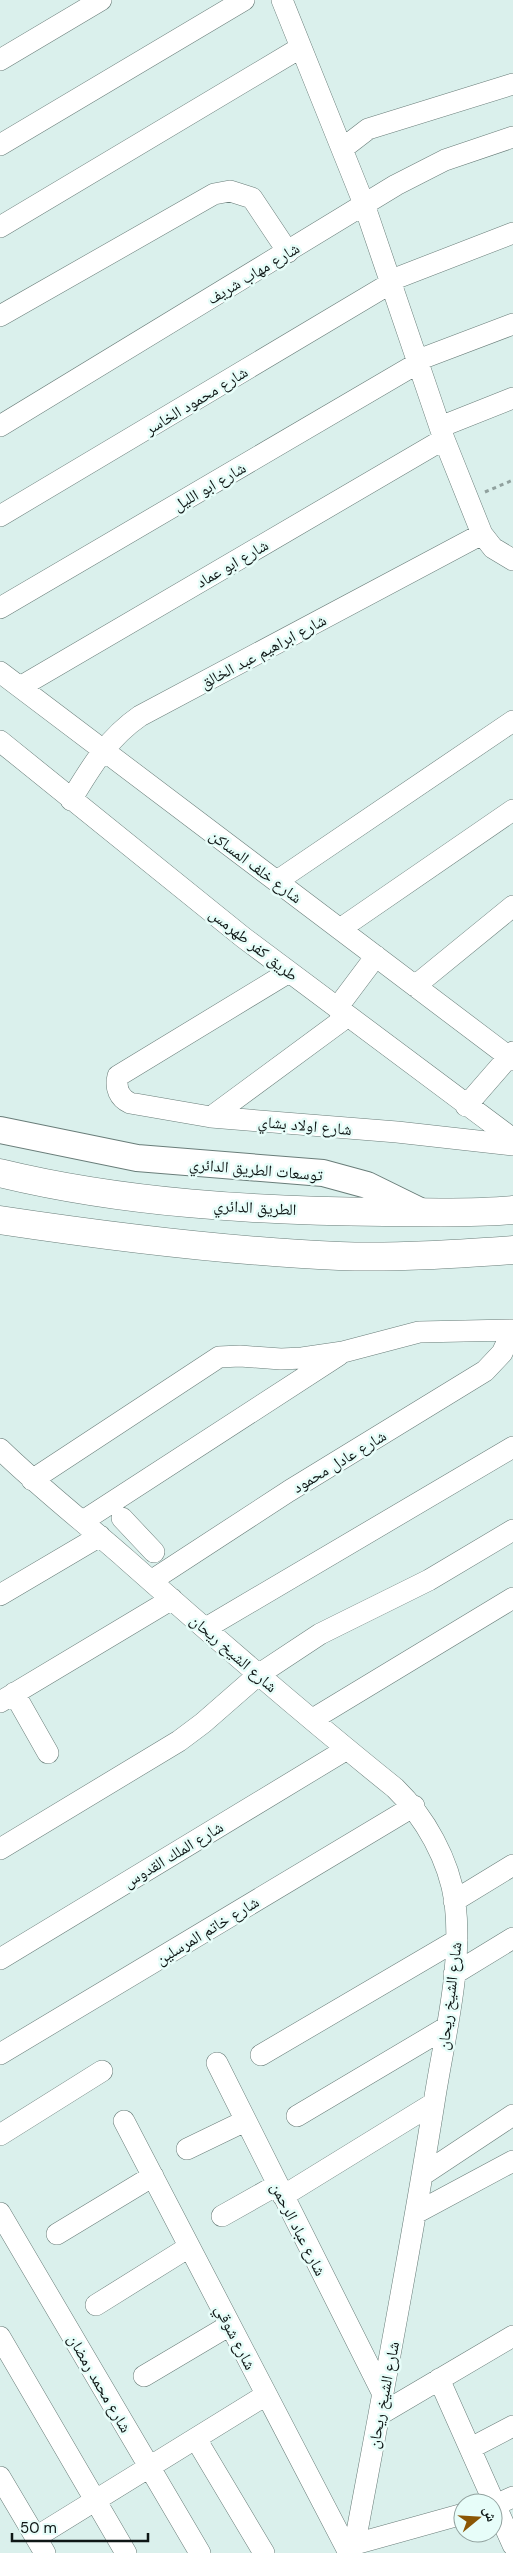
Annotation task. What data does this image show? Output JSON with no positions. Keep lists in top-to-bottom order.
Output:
{
  "streets": {
    "highway": ["الطريق الدائري"],
    "main road": ["توسعات الطريق الدائري"],
    "street": [
      "شارع مهاب شريف",
      "شارع محمود الخاسر",
      "شارع ابو الليل",
      "شارع ابو عماد",
      "شارع ابراهيم عبد الخالق",
      "شارع خلف المساكن",
      "طريق كفر طهرمس",
      "شارع اولاد بشاي",
      "شارع عادل محمود",
      "شارع الشيخ ريحان",
      "شارع الملك القدوس",
      "شارع خاتم المرسلين",
      "شارع عباد الرحمن",
      "شارع شوقي",
      "شارع محمد رمضان"
    ]
  },
  "crossings": [
    ["شارع ابو عماد", "شارع خلف المساكن"],
    ["شارع ابراهيم عبد الخالق", "شارع خلف المساكن"],
    ["شارع ابراهيم عبد الخالق", "طريق كفر طهرمس"],
    ["طريق كفر طهرمس", "شارع اولاد بشاي"],
    ["توسعات الطريق الدائري", "الطريق الدائري"],
    ["شارع عادل محمود", "شارع الشيخ ريحان"],
    ["شارع الشيخ ريحان", "شارع الملك القدوس"],
    ["شارع الشيخ ريحان", "شارع خاتم المرسلين"],
    ["شارع الشيخ ريحان", "شارع عباد الرحمن"],
    ["شارع الشيخ ريحان", "شارع شوقي"]
  ],
  "scale_bar": "50 m",
  "north": "right"
}
